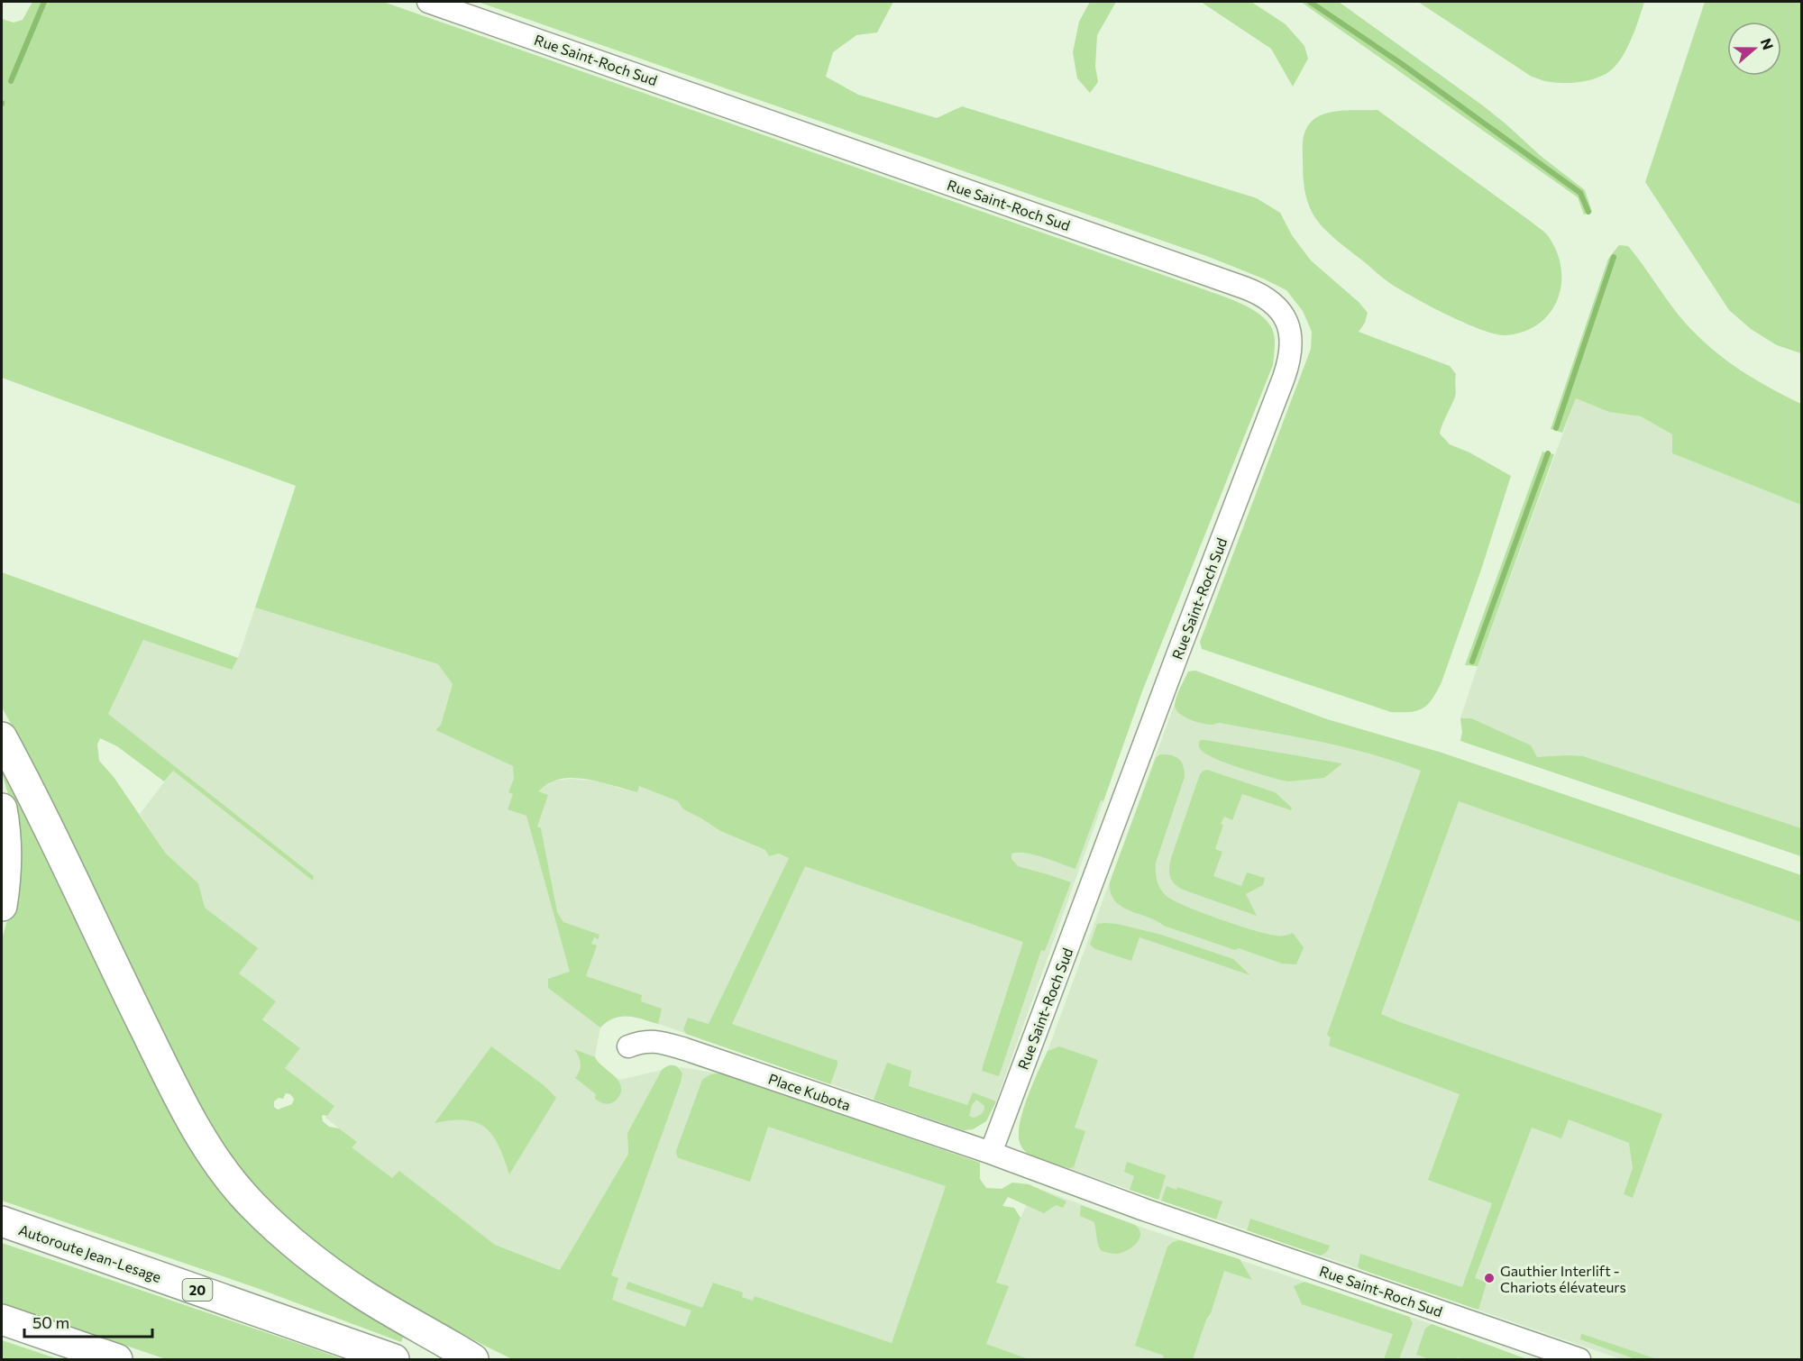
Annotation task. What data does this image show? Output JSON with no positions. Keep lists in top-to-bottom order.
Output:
{
  "streets": {
    "highway": ["Autoroute Jean-Lesage", "20"],
    "street": ["Rue Saint-Roch Sud", "Place Kubota"]
  },
  "crossings": [
    ["Rue Saint-Roch Sud", "Place Kubota"]
  ],
  "places": ["Gauthier Interlift - Chariots élévateurs"],
  "scale_bar": "50 m",
  "north": "right"
}
